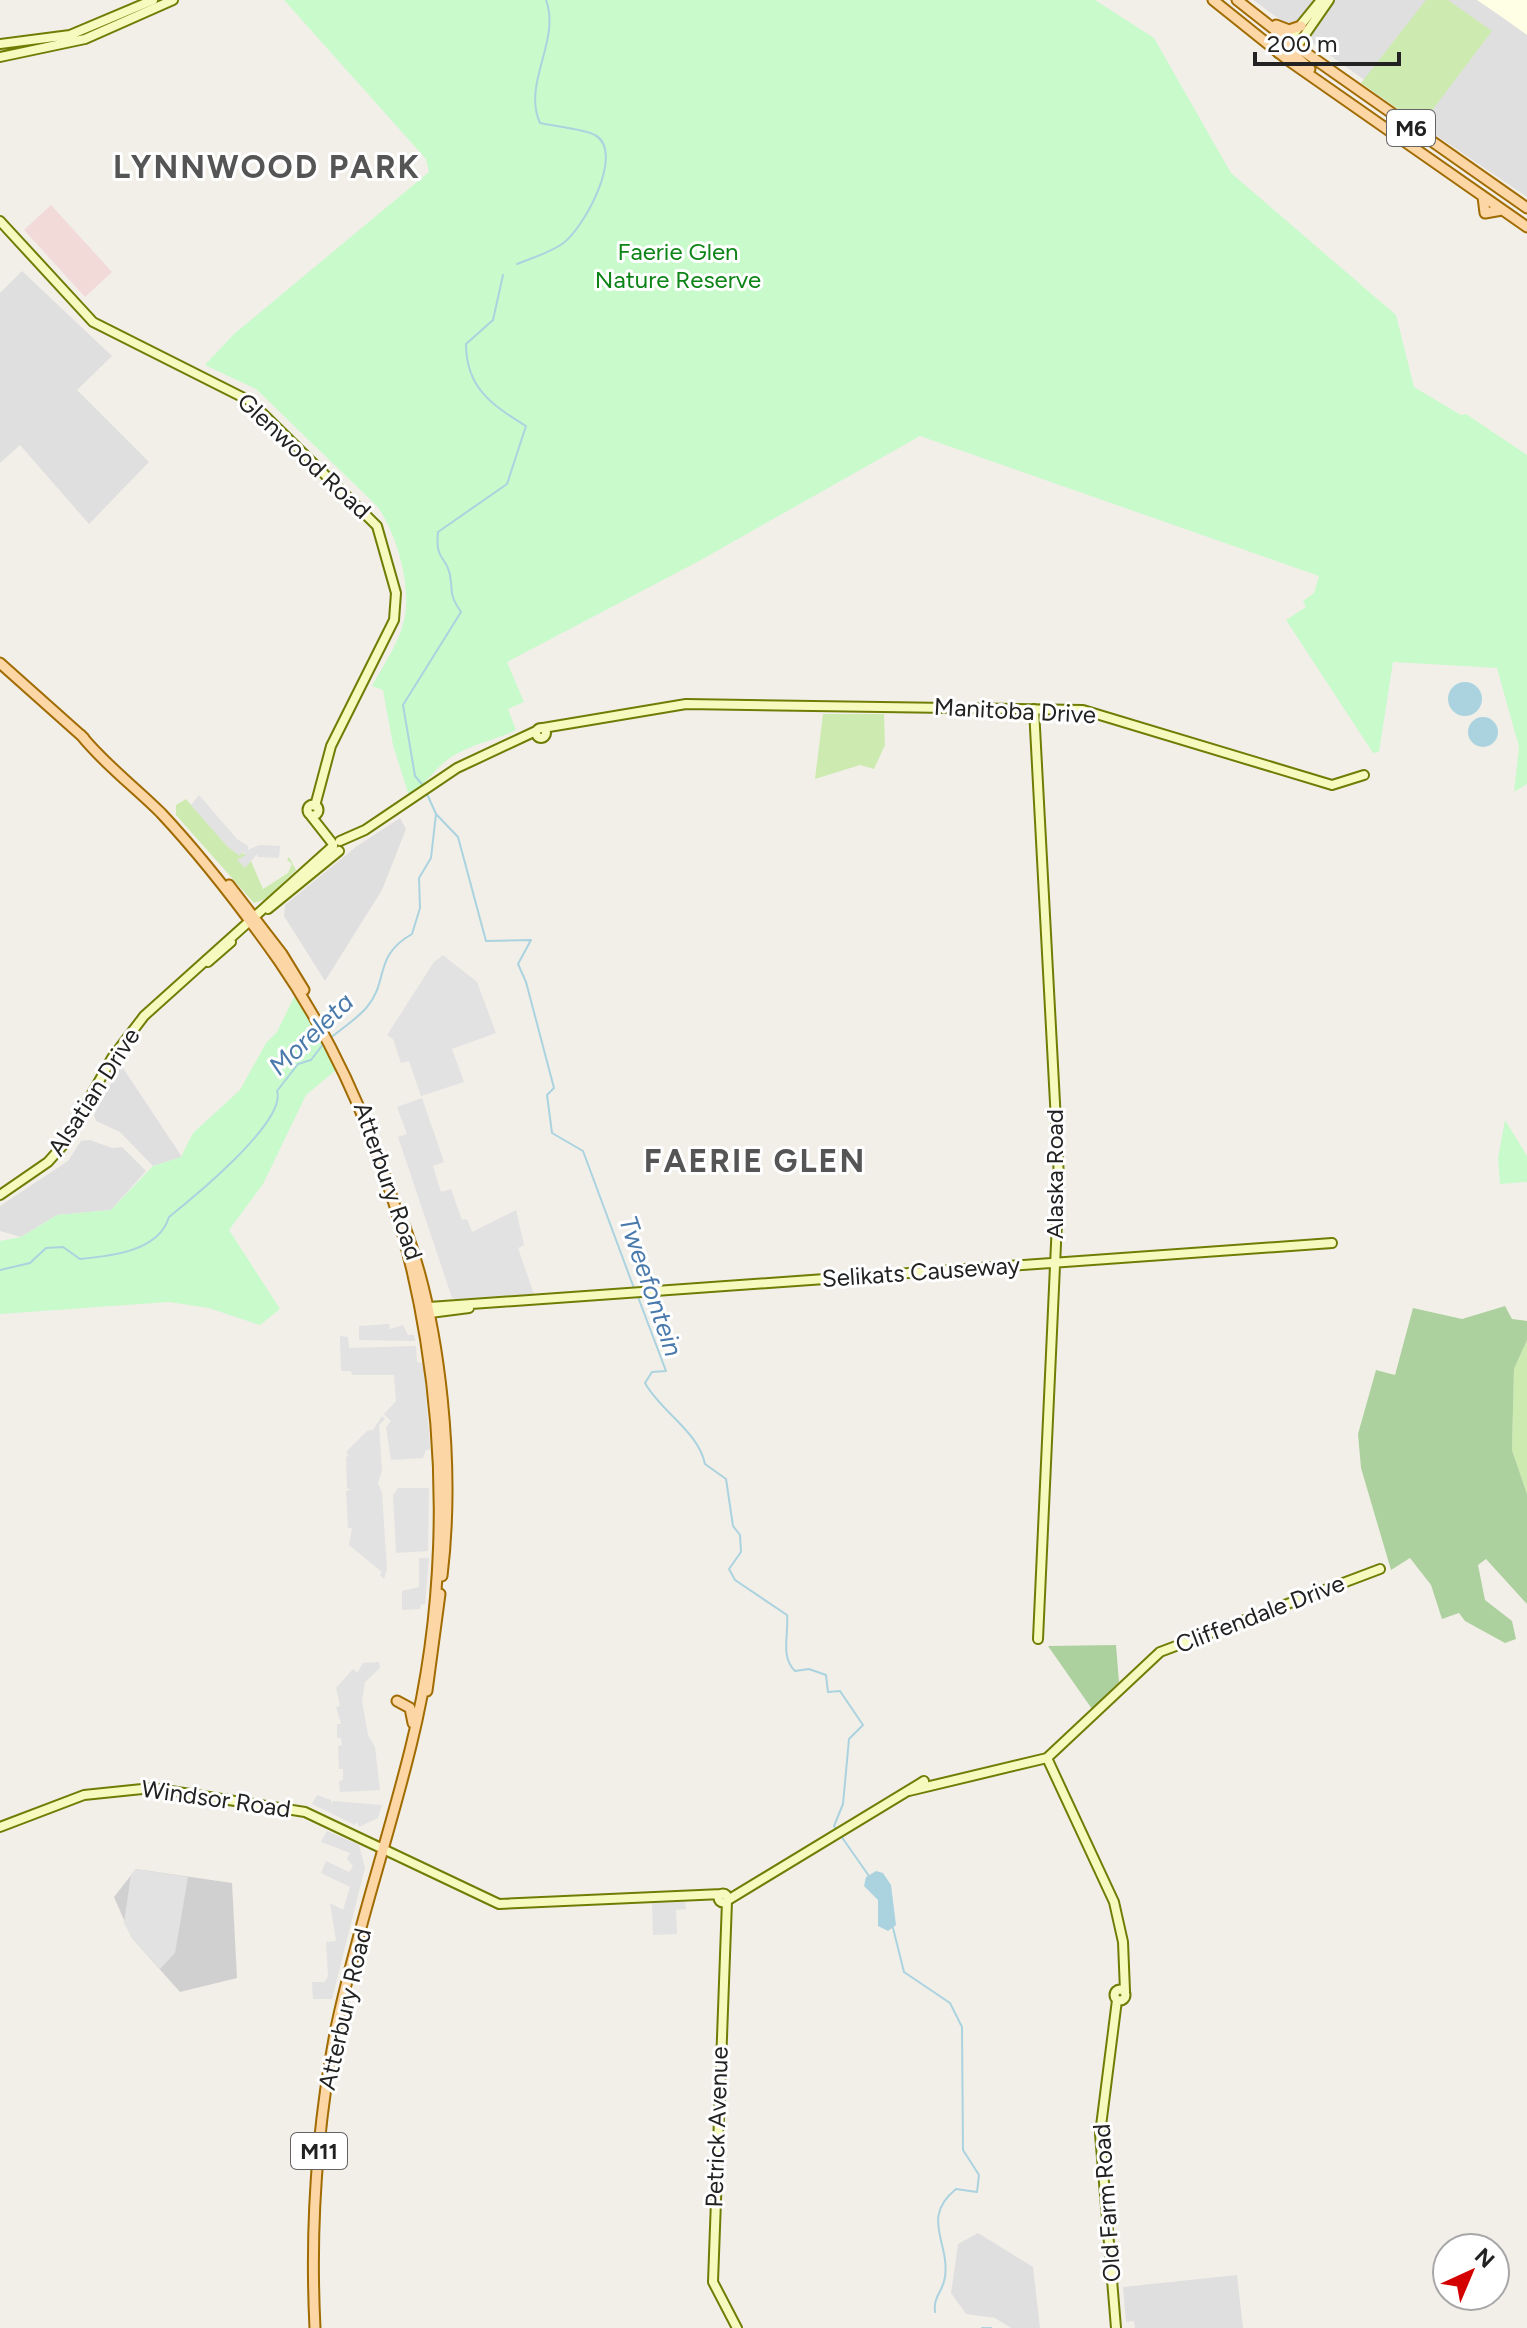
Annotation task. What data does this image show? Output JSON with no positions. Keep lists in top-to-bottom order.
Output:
{
  "streets": {
    "main road": ["M6", "Atterbury Road", "M11"],
    "street": [
      "Glenwood Road",
      "Manitoba Drive",
      "Alsatian Drive",
      "Alaska Road",
      "Selikats Causeway",
      "Cliffendale Drive",
      "Windsor Road",
      "Petrick Avenue",
      "Old Farm Road"
    ]
  },
  "crossings": [
    ["Glenwood Road", "Manitoba Drive"],
    ["Manitoba Drive", "Alsatian Drive"],
    ["Manitoba Drive", "Alaska Road"],
    ["Manitoba Drive", "Atterbury Road"],
    ["Alsatian Drive", "Atterbury Road"],
    ["Alaska Road", "Selikats Causeway"],
    ["Atterbury Road", "Selikats Causeway"],
    ["Atterbury Road", "Windsor Road"],
    ["Cliffendale Drive", "Old Farm Road"]
  ],
  "districts": ["LYNNWOOD PARK", "FAERIE GLEN"],
  "water": ["Moreleta", "Tweefontein"],
  "parks": ["Faerie Glen Nature Reserve"],
  "scale_bar": "200 m",
  "north": "top right"
}
